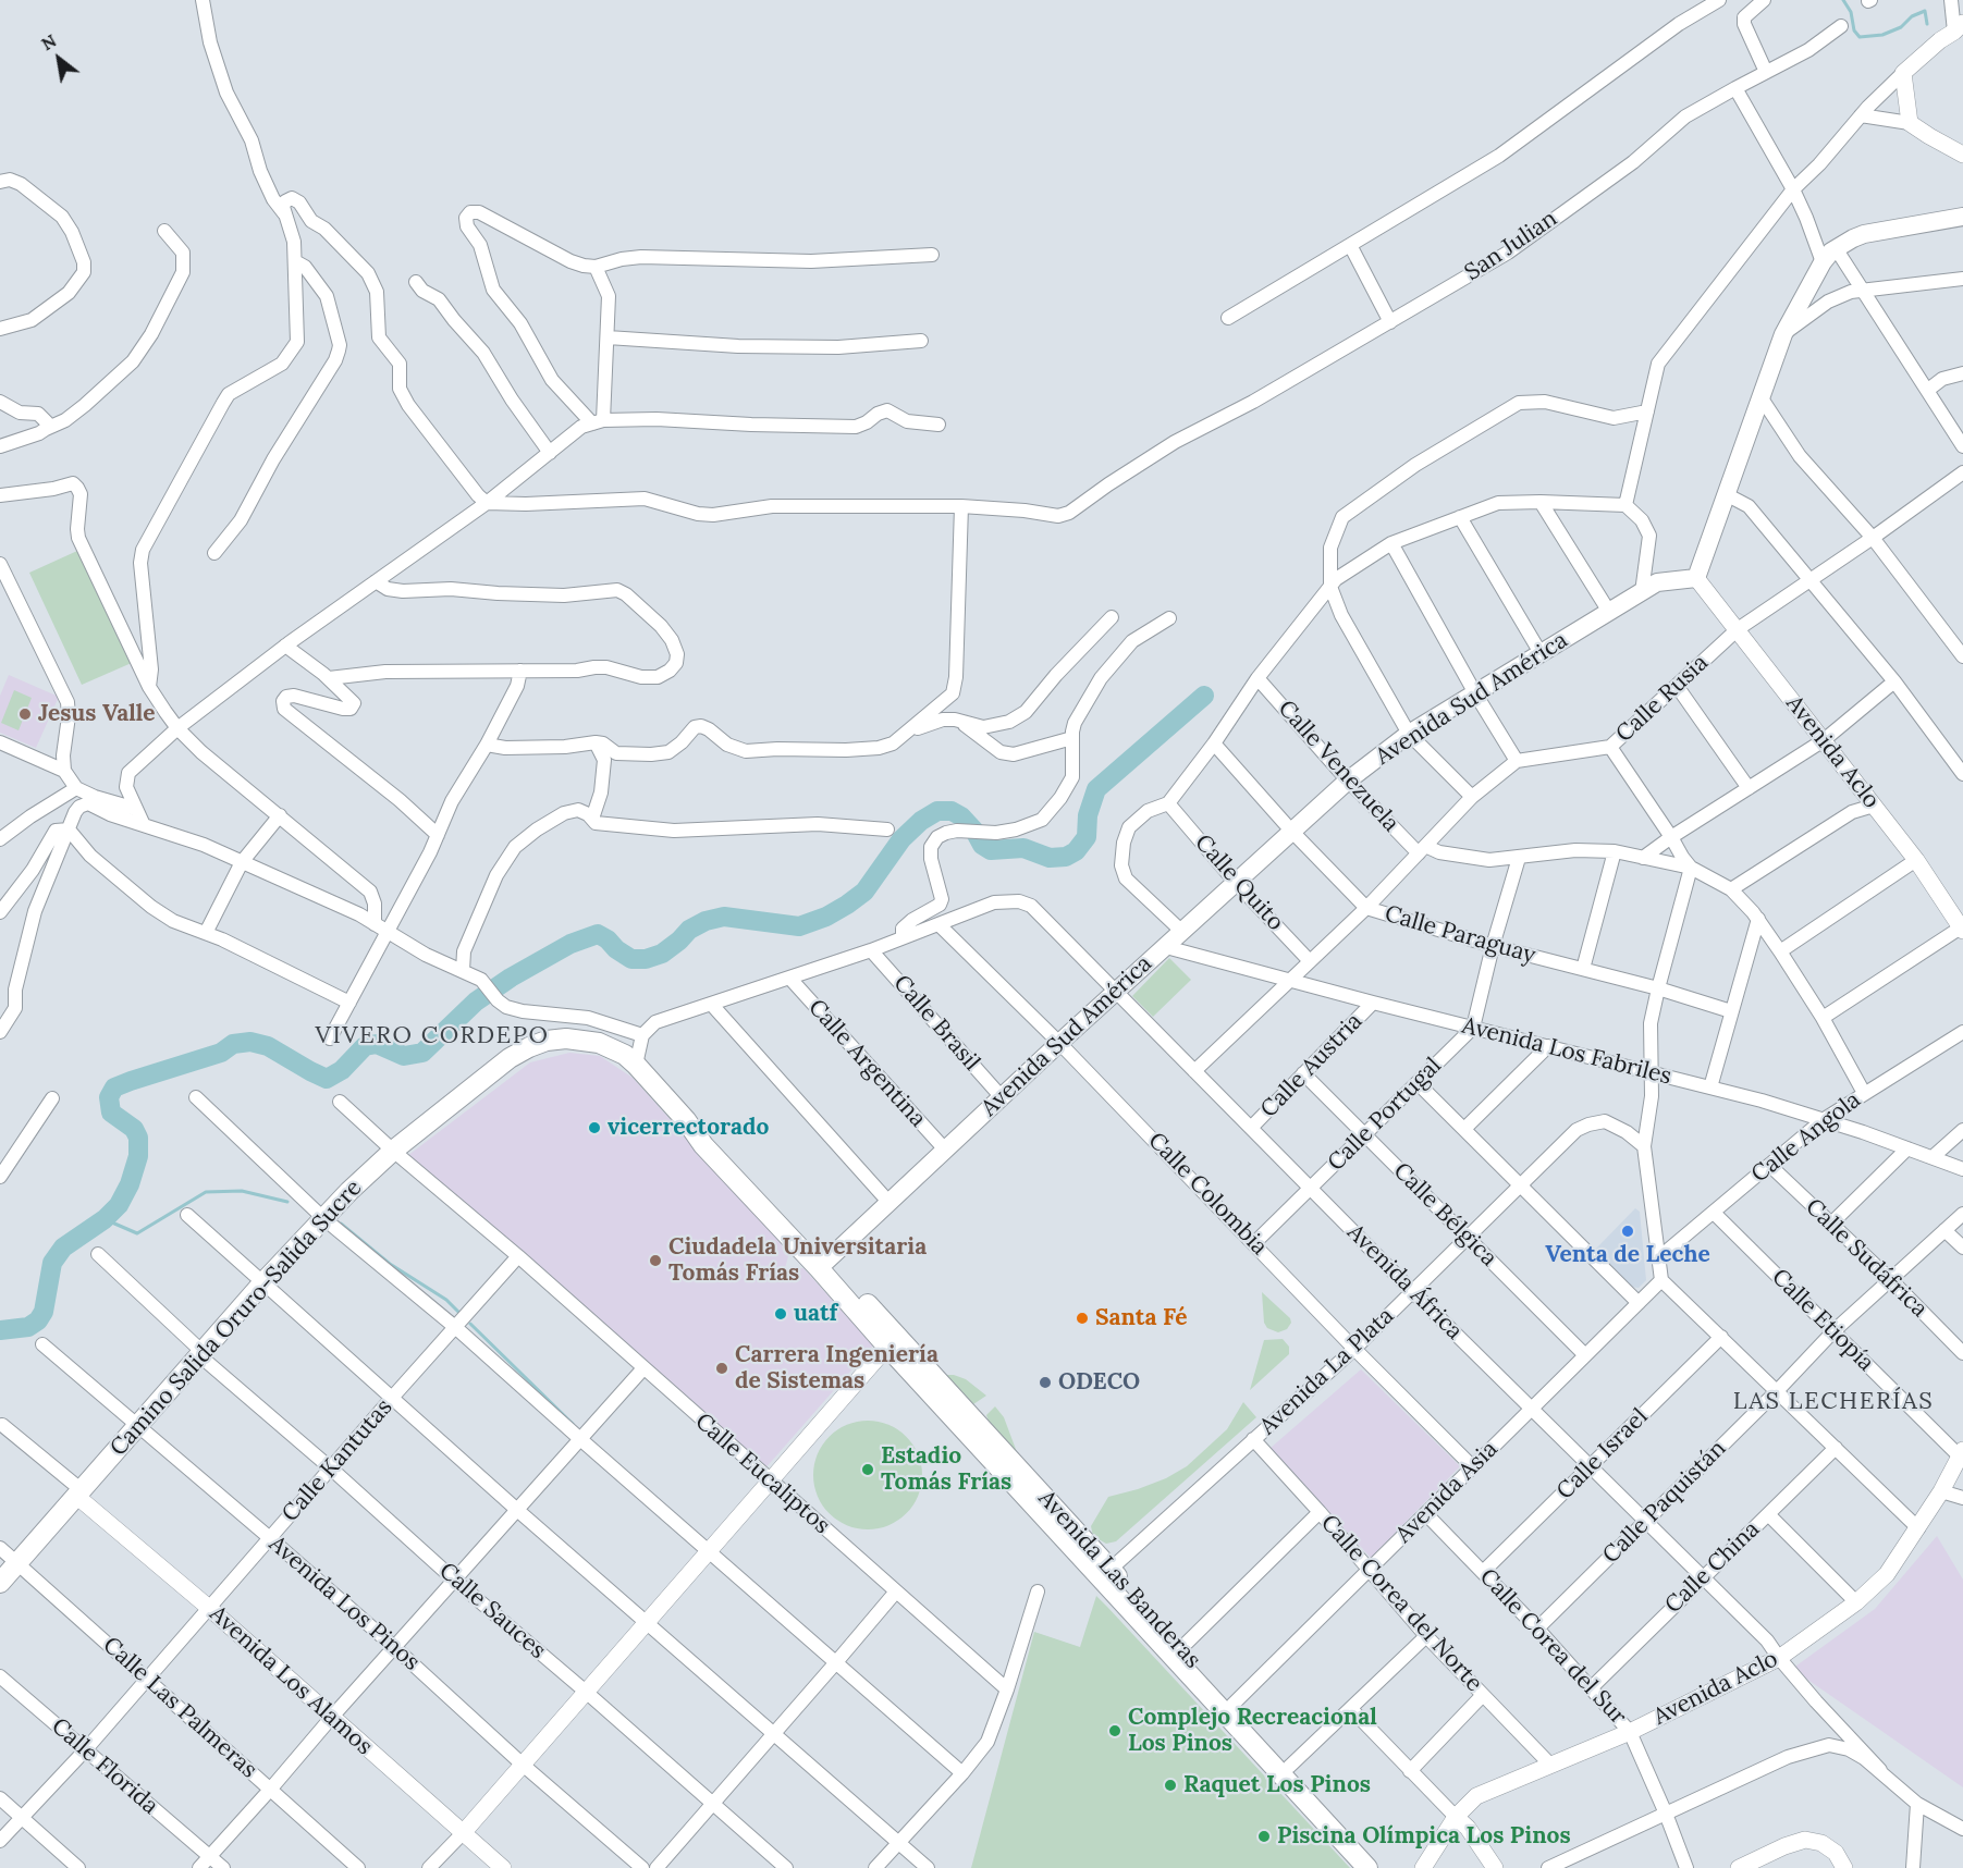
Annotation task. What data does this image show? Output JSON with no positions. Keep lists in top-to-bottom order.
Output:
{
  "streets": {
    "main road": ["Avenida Sud América", "Camino Salida Oruro-Salida Sucre", "Avenida Las Banderas"],
    "street": [
      "San Julian",
      "Calle Rusia",
      "Avenida Aclo",
      "Calle Venezuela",
      "Calle Quito",
      "Calle Paraguay",
      "Calle Brasil",
      "Avenida Los Fabriles",
      "Calle Argentina",
      "Calle Austria",
      "Calle Portugal",
      "Calle Angola",
      "Calle Colombia",
      "Calle Bélgica",
      "Calle Sudáfrica",
      "Avenida África",
      "Calle Etiopía",
      "Avenida La Plata",
      "Calle Israel",
      "Calle Kantutas",
      "Calle Eucaliptos",
      "Avenida Asia",
      "Calle Paquistán",
      "Calle China",
      "Avenida Los Pinos",
      "Calle Corea del Norte",
      "Calle Sauces",
      "Calle Corea del Sur",
      "Avenida Los Alamos",
      "Calle Las Palmeras",
      "Calle Florida"
    ]
  },
  "crossings": [
    ["Avenida Sud América", "Avenida Aclo"],
    ["Avenida Sud América", "Calle Venezuela"],
    ["Avenida Sud América", "Calle Quito"],
    ["Avenida Sud América", "Calle Paraguay"],
    ["Avenida Sud América", "Calle Brasil"],
    ["Avenida Sud América", "Avenida Los Fabriles"],
    ["Avenida Sud América", "Calle Argentina"],
    ["Avenida Sud América", "Calle Colombia"],
    ["Avenida Sud América", "Avenida África"],
    ["Avenida Sud América", "Avenida Las Banderas"],
    ["Calle Rusia", "Avenida Aclo"],
    ["Avenida Aclo", "Avenida África"],
    ["Avenida Aclo", "Calle Etiopía"],
    ["Avenida Aclo", "Calle Corea del Norte"],
    ["Avenida Aclo", "Calle Corea del Sur"],
    ["Avenida Los Fabriles", "Calle Austria"],
    ["Avenida Los Fabriles", "Calle Portugal"],
    ["Avenida Los Fabriles", "Calle Angola"],
    ["Calle Austria", "Calle Bélgica"],
    ["Calle Austria", "Avenida África"],
    ["Calle Portugal", "Calle Colombia"],
    ["Calle Portugal", "Calle Bélgica"],
    ["Calle Portugal", "Avenida África"],
    ["Calle Angola", "Calle Sudáfrica"],
    ["Calle Angola", "Calle Etiopía"],
    ["Calle Colombia", "Avenida África"],
    ["Calle Colombia", "Avenida La Plata"],
    ["Calle Colombia", "Avenida Asia"],
    ["Calle Bélgica", "Avenida La Plata"],
    ["Calle Bélgica", "Avenida Asia"],
    ["Calle Sudáfrica", "Calle Paquistán"],
    ["Avenida África", "Avenida La Plata"],
    ["Avenida África", "Calle Israel"],
    ["Avenida África", "Avenida Asia"],
    ["Avenida África", "Calle Paquistán"],
    ["Avenida África", "Calle China"],
    ["Camino Salida Oruro-Salida Sucre", "Calle Eucaliptos"],
    ["Camino Salida Oruro-Salida Sucre", "Avenida Las Banderas"],
    ["Camino Salida Oruro-Salida Sucre", "Avenida Los Pinos"],
    ["Camino Salida Oruro-Salida Sucre", "Calle Sauces"],
    ["Camino Salida Oruro-Salida Sucre", "Avenida Los Alamos"],
    ["Camino Salida Oruro-Salida Sucre", "Calle Las Palmeras"],
    ["Calle Etiopía", "Calle Paquistán"],
    ["Avenida La Plata", "Avenida Las Banderas"],
    ["Avenida La Plata", "Calle Corea del Norte"],
    ["Calle Israel", "Calle Corea del Sur"],
    ["Calle Kantutas", "Calle Eucaliptos"],
    ["Calle Kantutas", "Avenida Los Pinos"],
    ["Calle Kantutas", "Calle Sauces"],
    ["Calle Kantutas", "Avenida Los Alamos"],
    ["Calle Kantutas", "Calle Las Palmeras"],
    ["Calle Kantutas", "Calle Florida"],
    ["Avenida Asia", "Avenida Las Banderas"],
    ["Avenida Asia", "Calle Corea del Norte"],
    ["Avenida Asia", "Calle Corea del Sur"],
    ["Calle Paquistán", "Calle Corea del Sur"],
    ["Calle China", "Calle Corea del Sur"]
  ],
  "districts": ["VIVERO CORDEPO", "LAS LECHERÍAS"],
  "places": [
    "Jesus Valle",
    "vicerrectorado",
    "Venta de Leche",
    "Ciudadela Universitaria Tomás Frías",
    "uatf",
    "Santa Fé",
    "Carrera Ingeniería de Sistemas",
    "ODECO",
    "Estadio Tomás Frías",
    "Complejo Recreacional Los Pinos",
    "Raquet Los Pinos",
    "Piscina Olímpica Los Pinos"
  ],
  "north": "top left"
}
